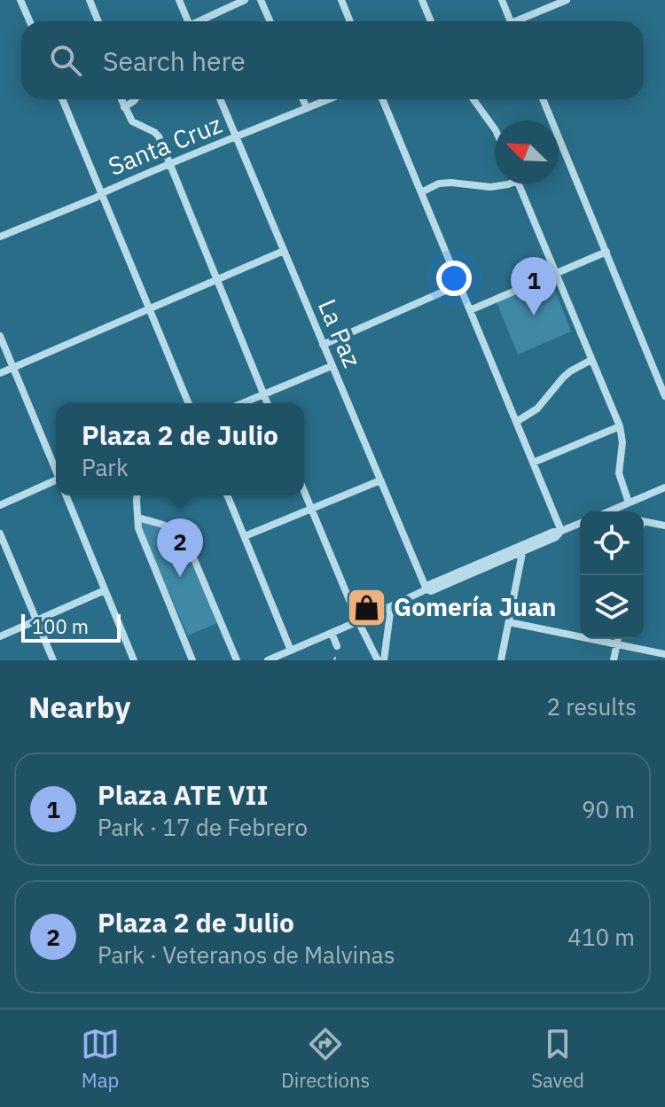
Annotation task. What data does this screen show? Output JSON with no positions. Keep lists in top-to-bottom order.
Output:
{
  "streets": {
    "street": ["Santa Cruz", "La Paz"]
  },
  "crossings": [
    ["Santa Cruz", "La Paz"]
  ],
  "places": {
    "shop": ["Gomería Juan"]
  },
  "scale_bar": "100 m",
  "north": "top left",
  "page": {
    "search": "Search here",
    "pins": ["1", "2"],
    "popup": ["Plaza 2 de Julio", "Park"],
    "scale": "100 m",
    "heading": ["Nearby", "2 results"],
    "list": [
      {
        "mark": "1",
        "name": "Plaza ATE VII",
        "note": "Park · 17 de Febrero",
        "value": "90 m"
      },
      {
        "mark": "2",
        "name": "Plaza 2 de Julio",
        "note": "Park · Veteranos de Malvinas",
        "value": "410 m"
      }
    ],
    "nav": ["Map", "Directions", "Saved"]
  }
}
